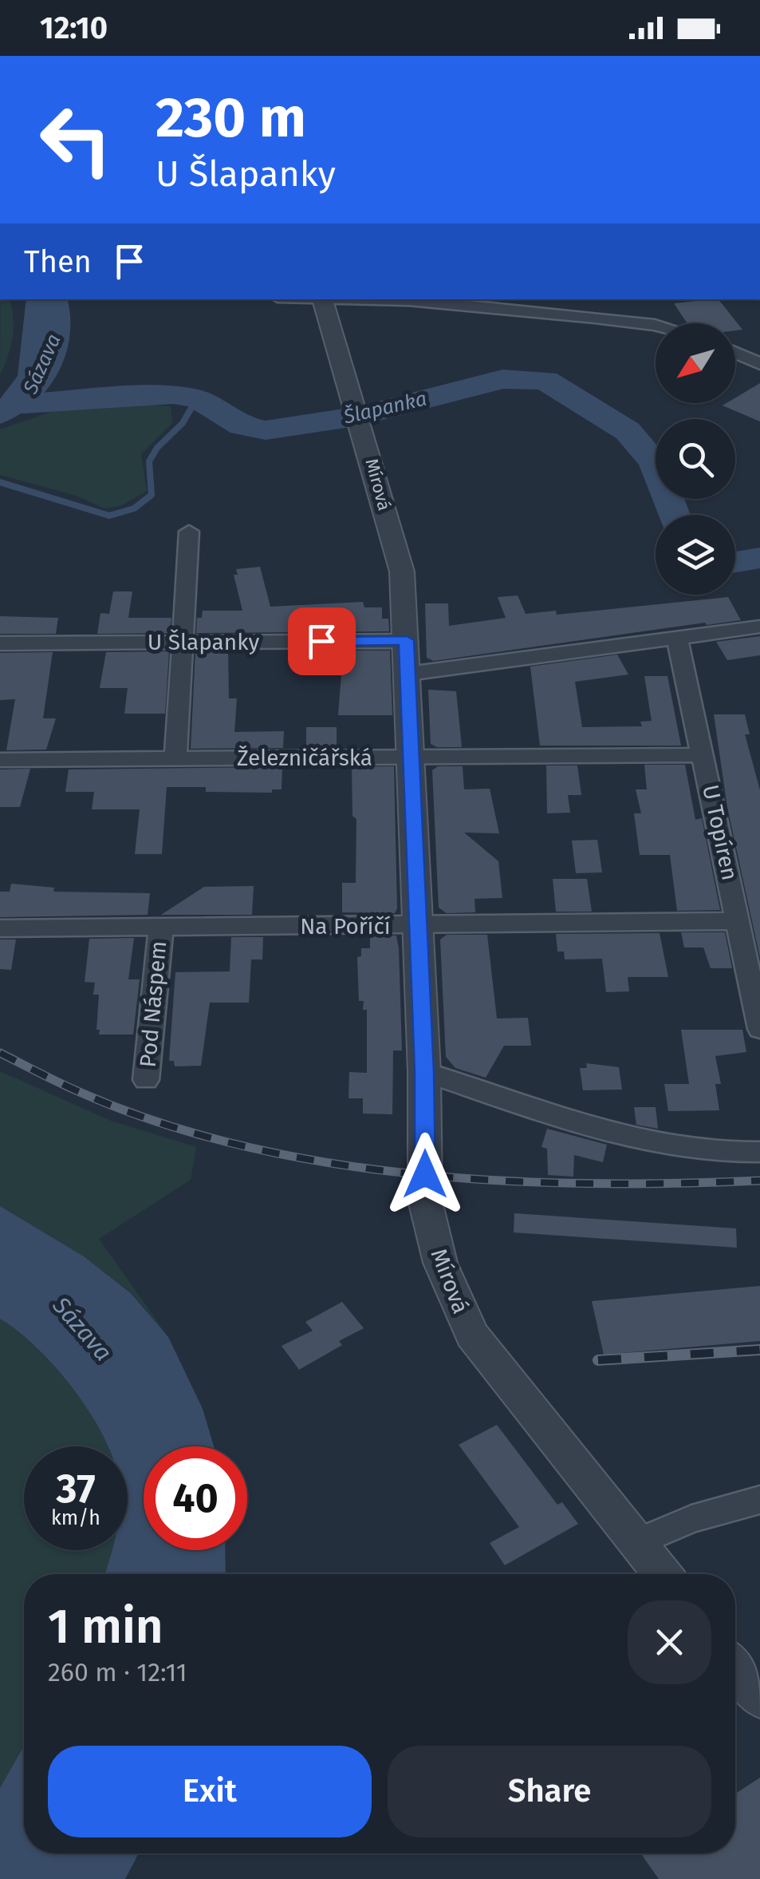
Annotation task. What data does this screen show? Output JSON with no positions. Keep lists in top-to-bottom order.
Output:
{
  "streets": {
    "street": [
      "Mírová",
      "U Šlapanky",
      "Železničářská",
      "U Topíren",
      "Na Poříčí",
      "Pod Náspem"
    ]
  },
  "crossings": [
    ["Mírová", "U Šlapanky"],
    ["Mírová", "Železničářská"],
    ["Mírová", "Na Poříčí"],
    ["Železničářská", "U Topíren"],
    ["U Topíren", "Na Poříčí"],
    ["Na Poříčí", "Pod Náspem"]
  ],
  "water": ["Sázava", "Šlapanka"],
  "north": "bottom left",
  "page": {
    "status": "12:10",
    "turn": ["230 m", "U Šlapanky"],
    "then": "Then",
    "speed": "37 km/h",
    "limit": "40",
    "heading": ["1 min", "260 m · 12:11"],
    "buttons": ["Exit", "Share"]
  }
}
